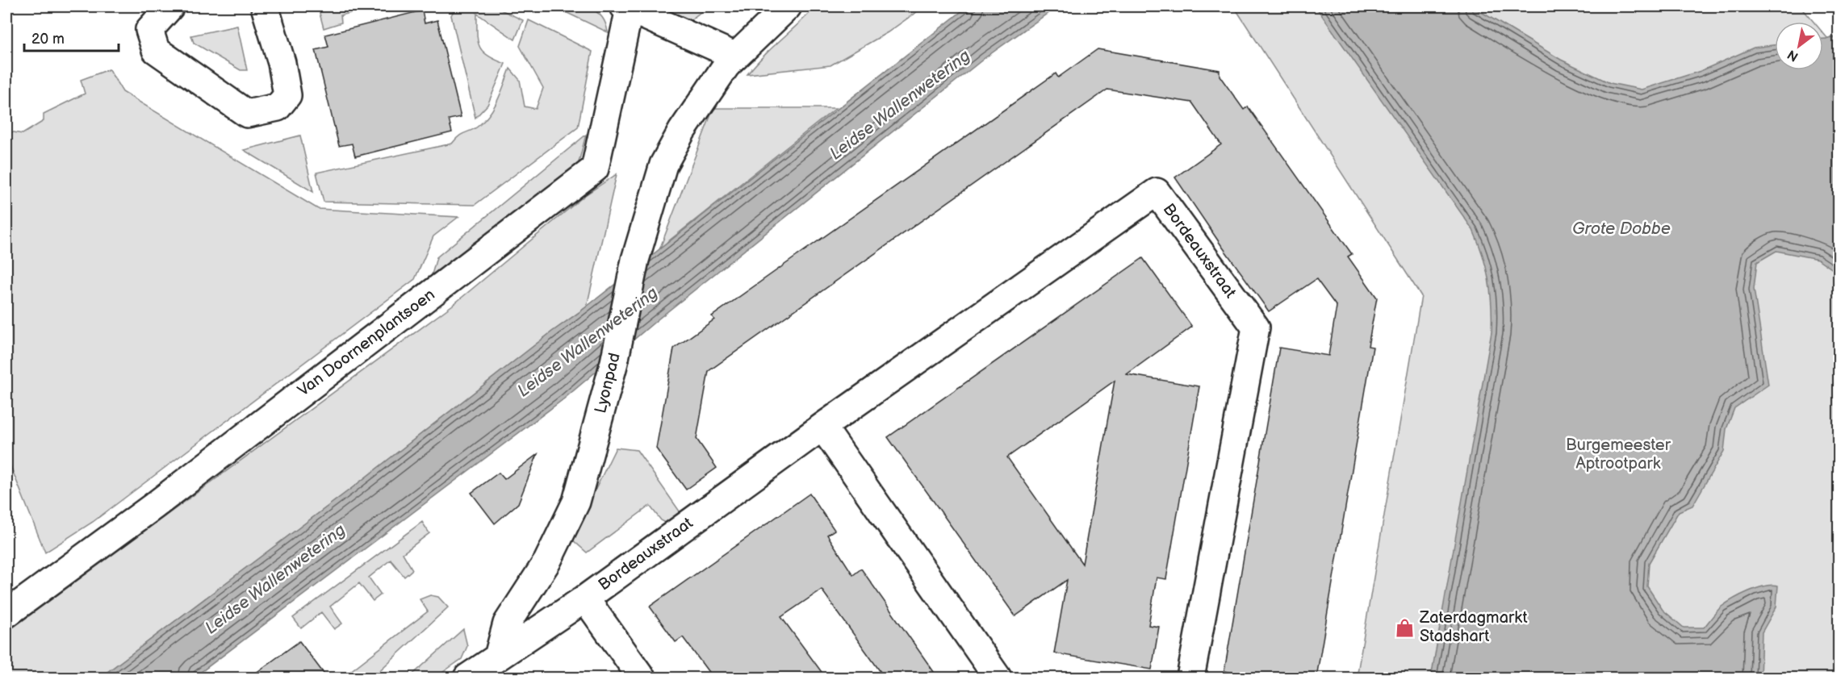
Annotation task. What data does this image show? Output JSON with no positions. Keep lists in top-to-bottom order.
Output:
{
  "streets": {
    "street": ["Bordeauxstraat", "Van Doornenplantsoen", "Lyonpad"]
  },
  "crossings": [
    ["Bordeauxstraat", "Lyonpad"]
  ],
  "water": ["Leidse Wallenwetering", "Grote Dobbe"],
  "parks": ["Burgemeester Aptrootpark"],
  "places": {
    "shop": ["Zaterdagmarkt Stadshart"]
  },
  "scale_bar": "20 m",
  "north": "bottom left"
}
